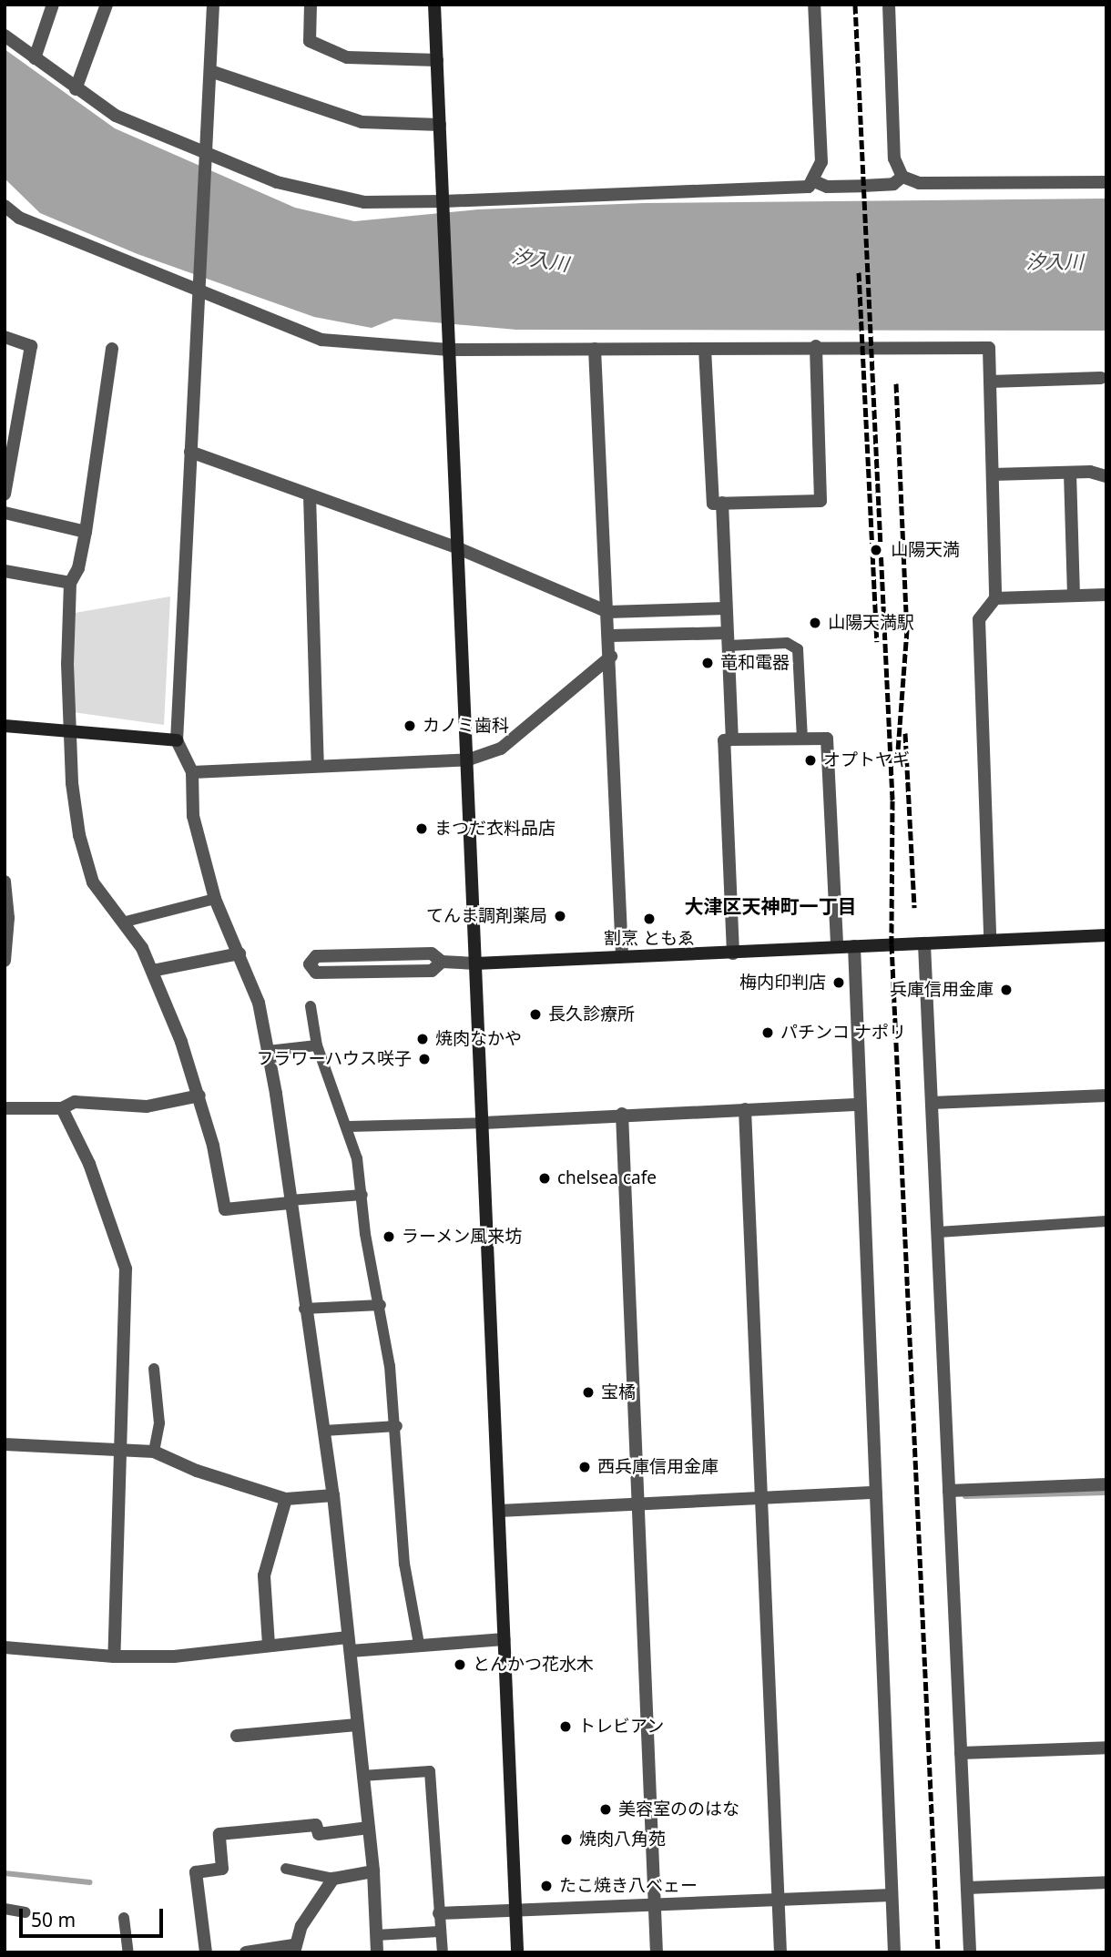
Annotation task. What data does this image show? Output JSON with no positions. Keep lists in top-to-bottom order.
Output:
{
  "districts": ["大津区天神町一丁目"],
  "water": ["汐入川"],
  "places": [
    "山陽天満",
    "山陽天満駅",
    "竜和電器",
    "カノミ歯科",
    "オプトヤギ",
    "まつだ衣料品店",
    "てんま調剤薬局",
    "割烹 ともゑ",
    "梅内印判店",
    "兵庫信用金庫",
    "長久診療所",
    "パチンコ ナポリ",
    "焼肉なかや",
    "フラワーハウス咲子",
    "chelsea cafe",
    "ラーメン風来坊",
    "宝橘",
    "西兵庫信用金庫",
    "とんかつ花水木",
    "トレビアン",
    "美容室ののはな",
    "焼肉八角苑",
    "たこ焼き八ベェー"
  ],
  "scale_bar": "50 m"
}
